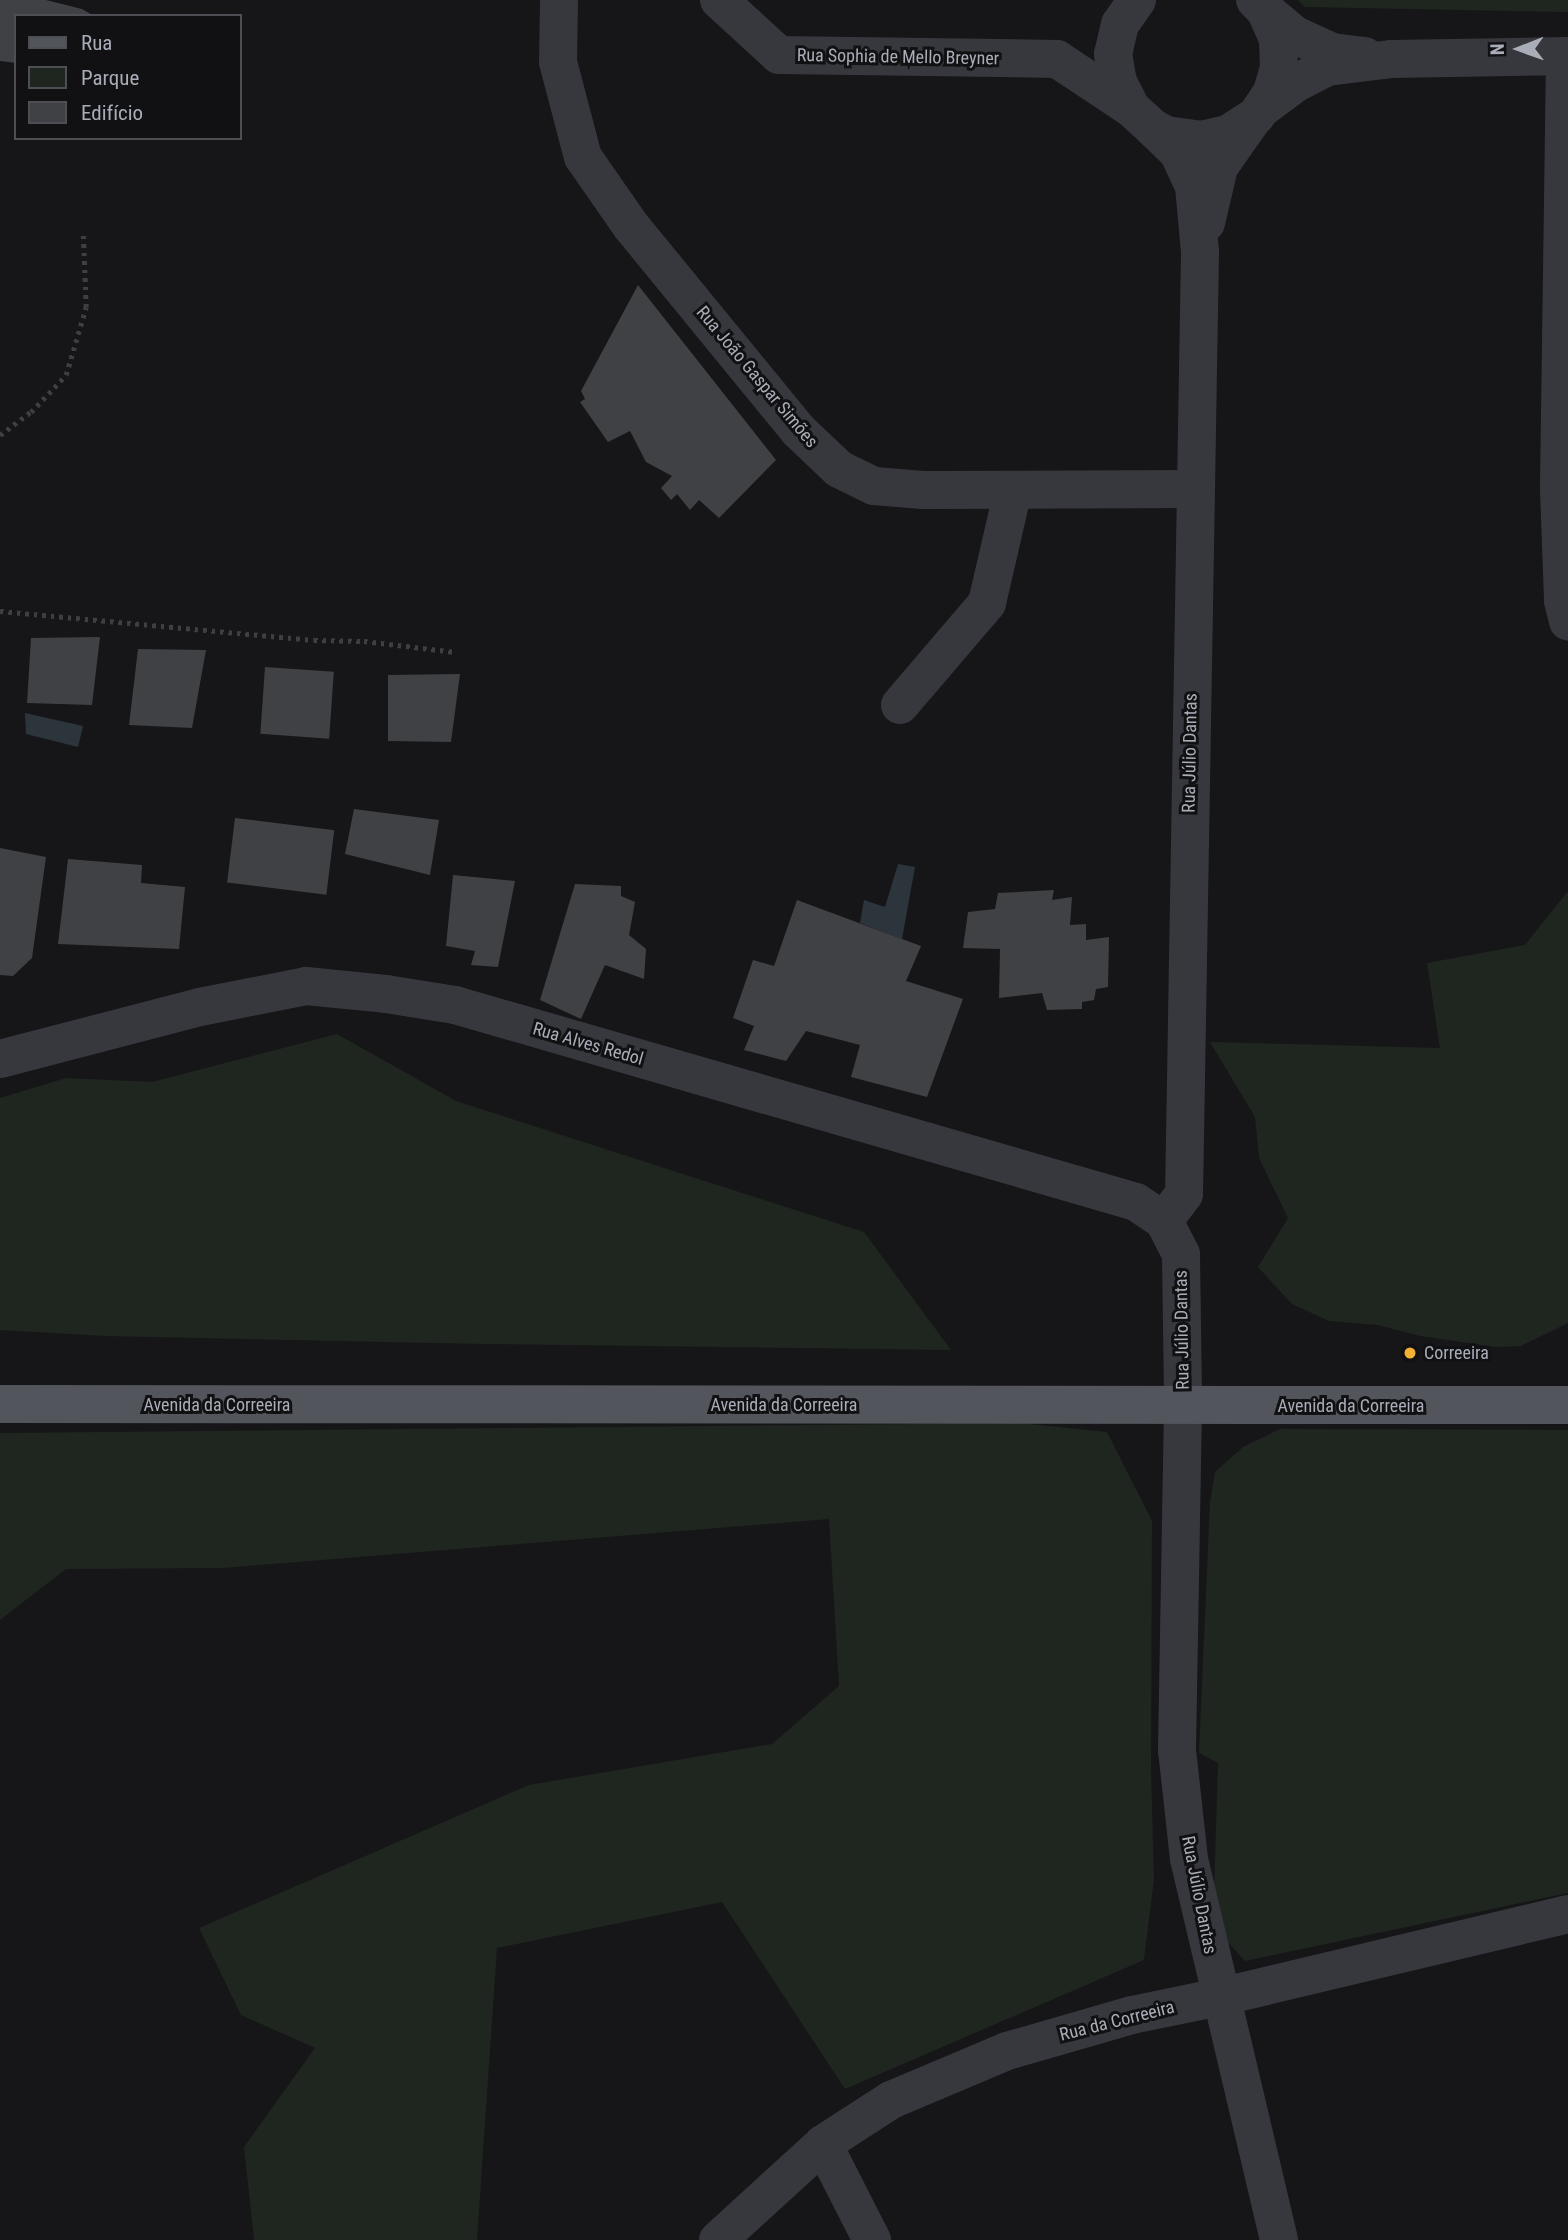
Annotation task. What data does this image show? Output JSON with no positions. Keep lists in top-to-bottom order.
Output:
{
  "streets": {
    "main road": ["Avenida da Correeira"],
    "street": [
      "Rua Sophia de Mello Breyner",
      "Rua João Gaspar Simões",
      "Rua Júlio Dantas",
      "Rua Alves Redol",
      "Rua da Correeira"
    ]
  },
  "crossings": [
    ["Rua João Gaspar Simões", "Rua Júlio Dantas"],
    ["Rua Júlio Dantas", "Rua Alves Redol"],
    ["Rua Júlio Dantas", "Avenida da Correeira"],
    ["Rua Júlio Dantas", "Rua da Correeira"]
  ],
  "places": ["Correeira"],
  "legend": ["Rua", "Parque", "Edifício"],
  "north": "left"
}
